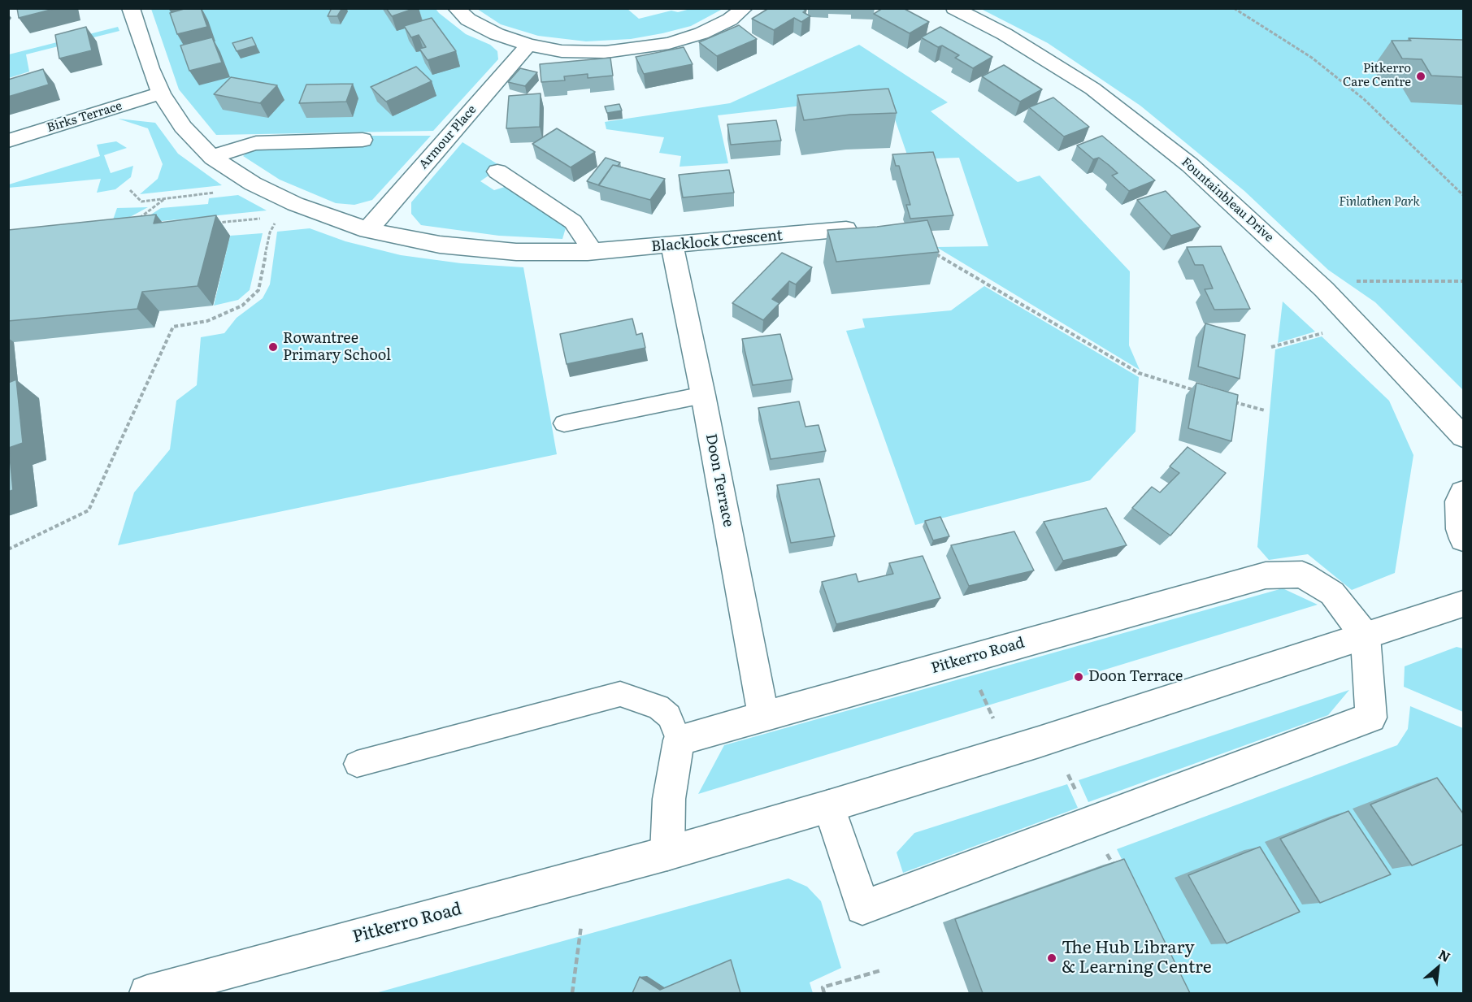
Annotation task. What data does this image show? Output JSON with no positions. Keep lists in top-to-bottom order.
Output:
{
  "streets": {
    "street": [
      "Birks Terrace",
      "Armour Place",
      "Fountainbleau Drive",
      "Blacklock Crescent",
      "Doon Terrace",
      "Pitkerro Road"
    ]
  },
  "crossings": [
    ["Birks Terrace", "Blacklock Crescent"],
    ["Armour Place", "Blacklock Crescent"],
    ["Blacklock Crescent", "Doon Terrace"],
    ["Doon Terrace", "Pitkerro Road"]
  ],
  "parks": ["Finlathen Park"],
  "places": [
    "Pitkerro Care Centre",
    "Rowantree Primary School",
    "Doon Terrace",
    "The Hub Library & Learning Centre"
  ],
  "north": "top right"
}
